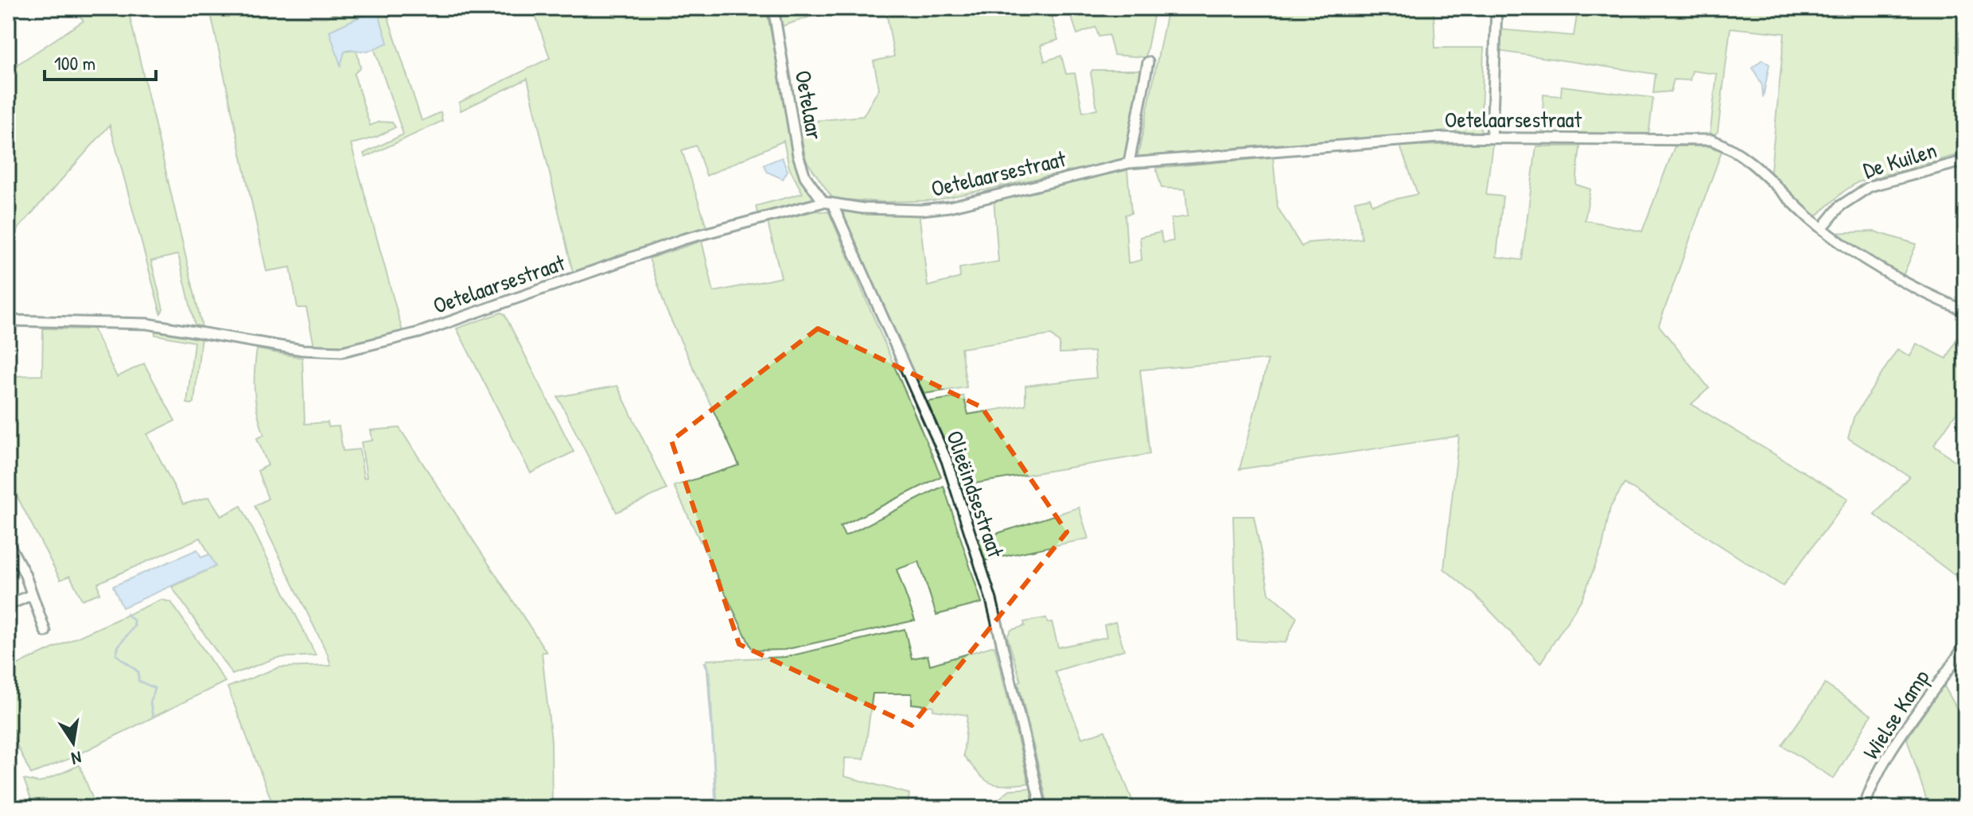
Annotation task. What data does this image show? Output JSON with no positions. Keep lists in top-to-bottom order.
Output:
{
  "streets": {
    "street": [
      "Oetelaar",
      "Oetelaarsestraat",
      "De Kuilen",
      "Olieëindsestraat",
      "Wielse Kamp"
    ]
  },
  "crossings": [
    ["Oetelaar", "Oetelaarsestraat"],
    ["Oetelaarsestraat", "De Kuilen"],
    ["Oetelaarsestraat", "Olieëindsestraat"]
  ],
  "scale_bar": "100 m",
  "north": "bottom"
}
